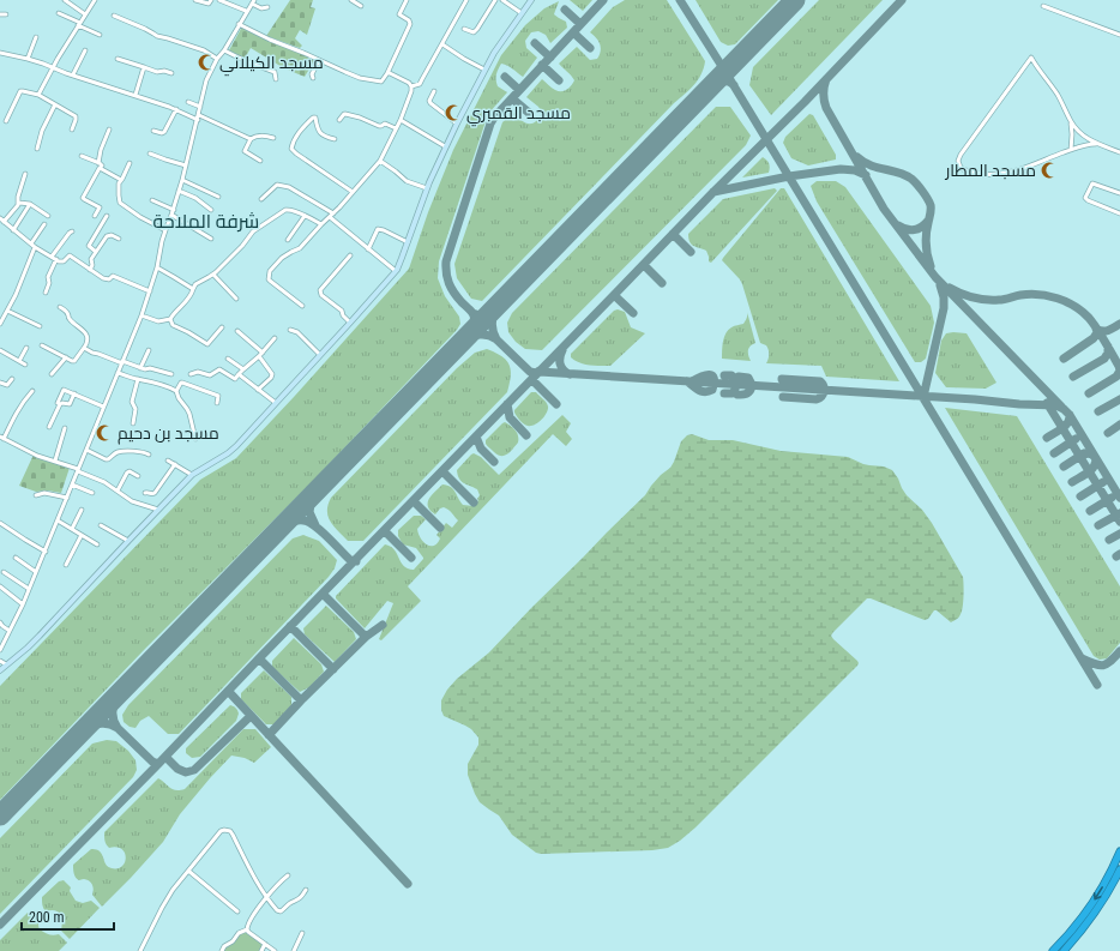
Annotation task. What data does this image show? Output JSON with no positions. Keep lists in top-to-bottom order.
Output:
{
  "districts": ["شرفة الملاحة"],
  "places": {
    "mosque": [
      "مسجد الكيلاني",
      "مسجد القمبري",
      "مسجد المطار",
      "مسجد بن دحيم"
    ]
  },
  "scale_bar": "200 m"
}
